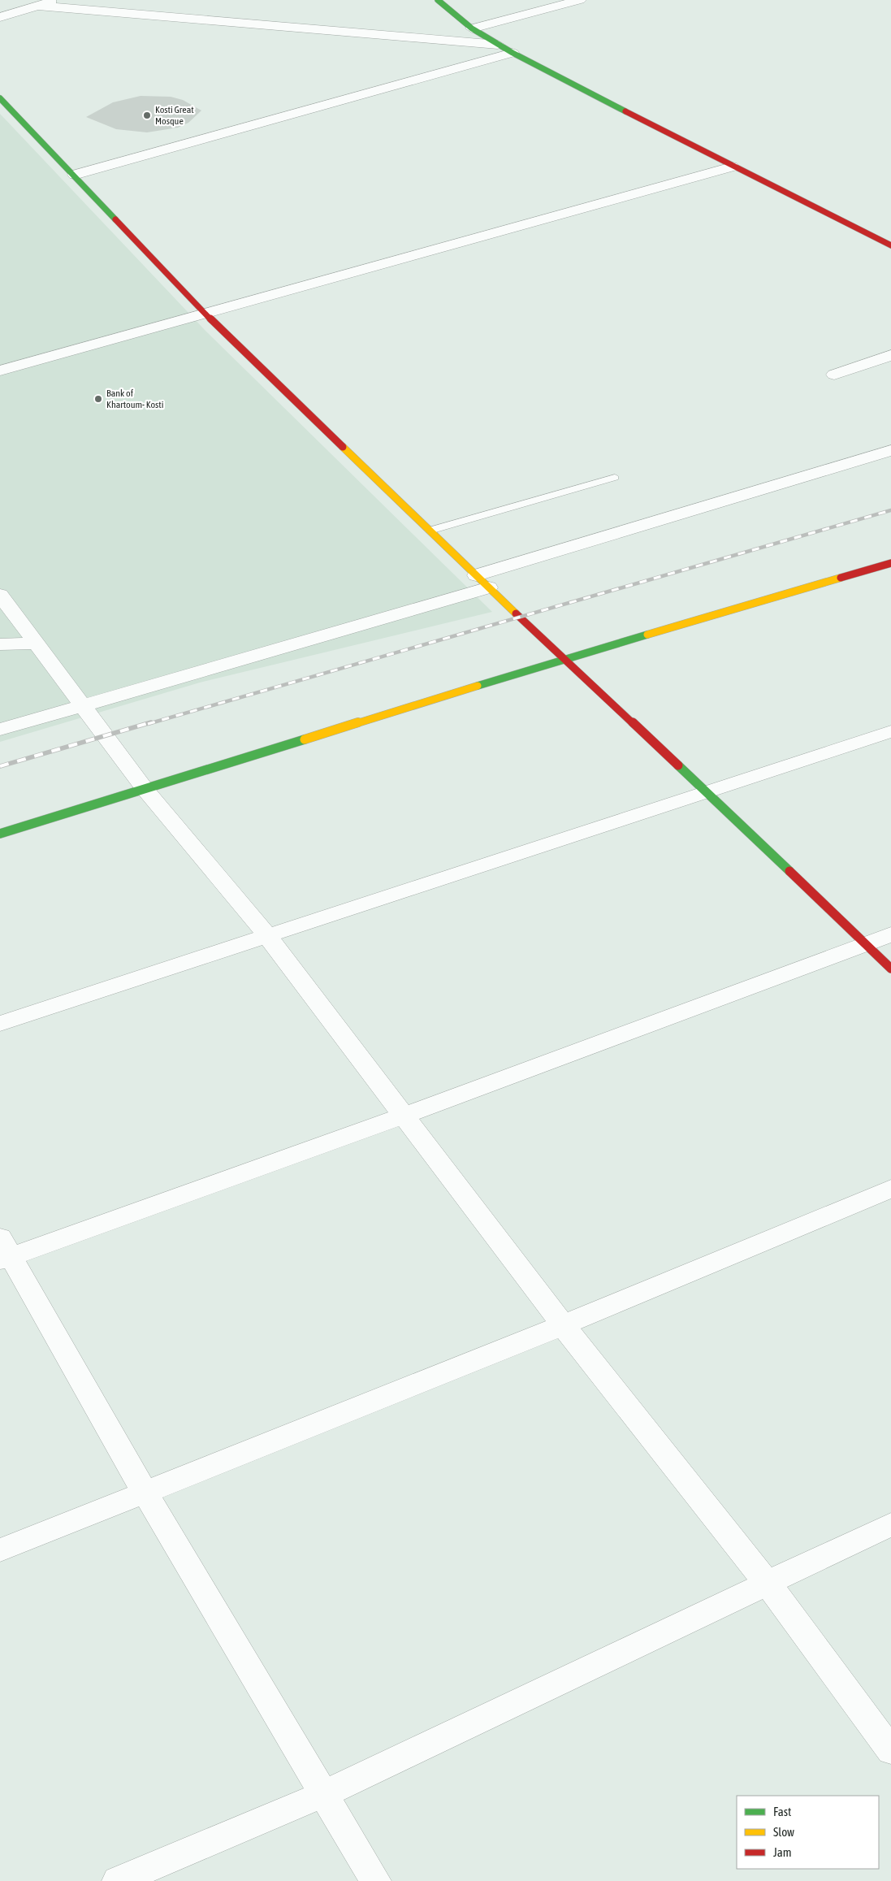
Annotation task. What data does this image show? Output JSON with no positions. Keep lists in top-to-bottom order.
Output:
{
  "places": ["Kosti Great Mosque", "Bank of Khartoum- Kosti"],
  "legend": ["Fast", "Slow", "Jam"]
}
